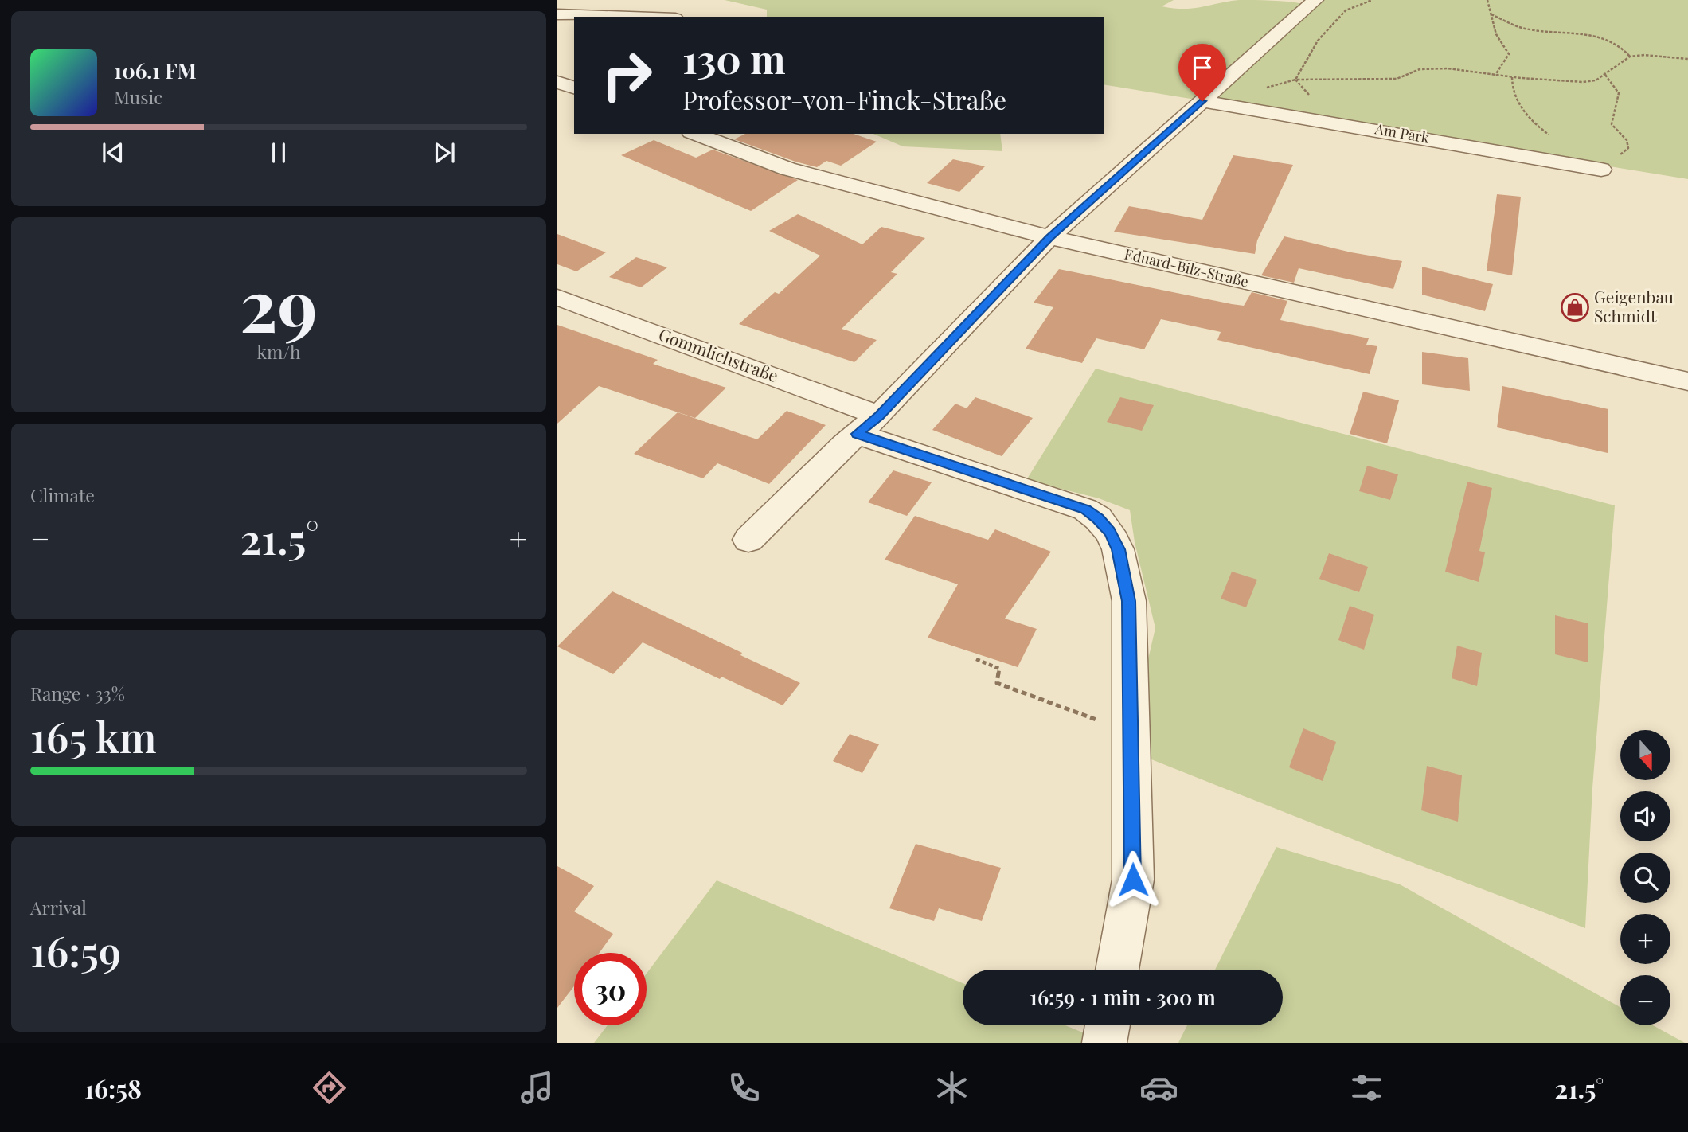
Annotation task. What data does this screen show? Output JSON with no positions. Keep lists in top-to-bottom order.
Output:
{
  "streets": {
    "street": ["Am Park", "Eduard-Bilz-Straße", "Gommlichstraße"]
  },
  "places": {
    "shop": ["Geigenbau Schmidt"]
  },
  "north": "bottom",
  "page": {
    "turn": ["130 m", "Professor-von-Finck-Straße"],
    "song": ["106.1 FM", "Music"],
    "tile": [
      ["29", "km/h"],
      "Climate",
      ["Range · 33%", "165 km"],
      ["Arrival", "16:59"]
    ],
    "heat": ["−", "21.5°", "+"],
    "map_buttons": ["+", "−"],
    "limit": "30",
    "trip": "16:59 · 1 min · 300 m",
    "tabs": ["16:58", "21.5°"]
  }
}
